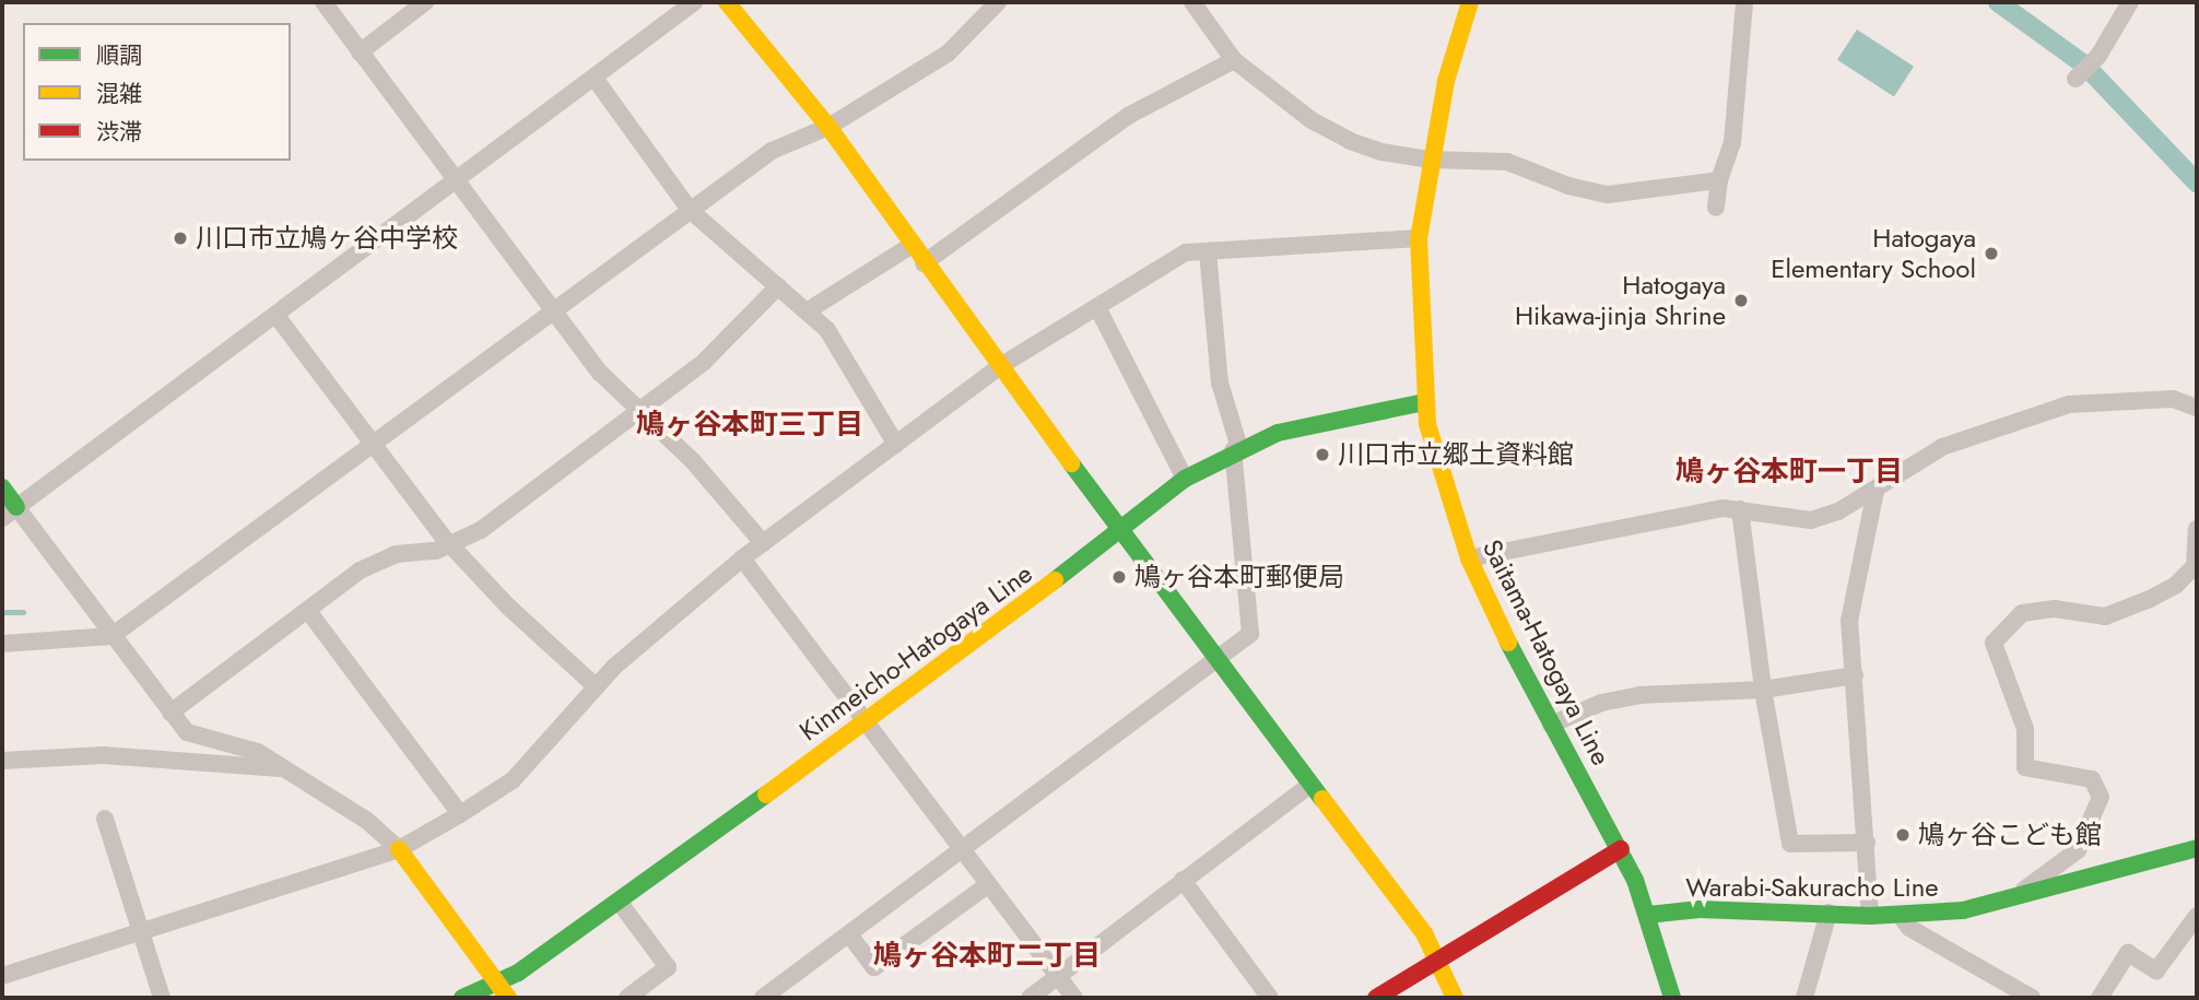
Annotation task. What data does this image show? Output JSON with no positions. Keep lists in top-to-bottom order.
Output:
{
  "streets": {
    "main road": ["Kinmeicho-Hatogaya Line", "Saitama-Hatogaya Line", "Warabi-Sakuracho Line"]
  },
  "crossings": [
    ["Kinmeicho-Hatogaya Line", "Saitama-Hatogaya Line"],
    ["Saitama-Hatogaya Line", "Warabi-Sakuracho Line"]
  ],
  "districts": ["鳩ヶ谷本町三丁目", "鳩ヶ谷本町一丁目", "鳩ヶ谷本町二丁目"],
  "places": [
    "川口市立鳩ヶ谷中学校",
    "Hatogaya Elementary School",
    "Hatogaya Hikawa-jinja Shrine",
    "川口市立郷土資料館",
    "鳩ヶ谷本町郵便局",
    "鳩ヶ谷こども館"
  ],
  "legend": ["順調", "混雑", "渋滞"]
}
